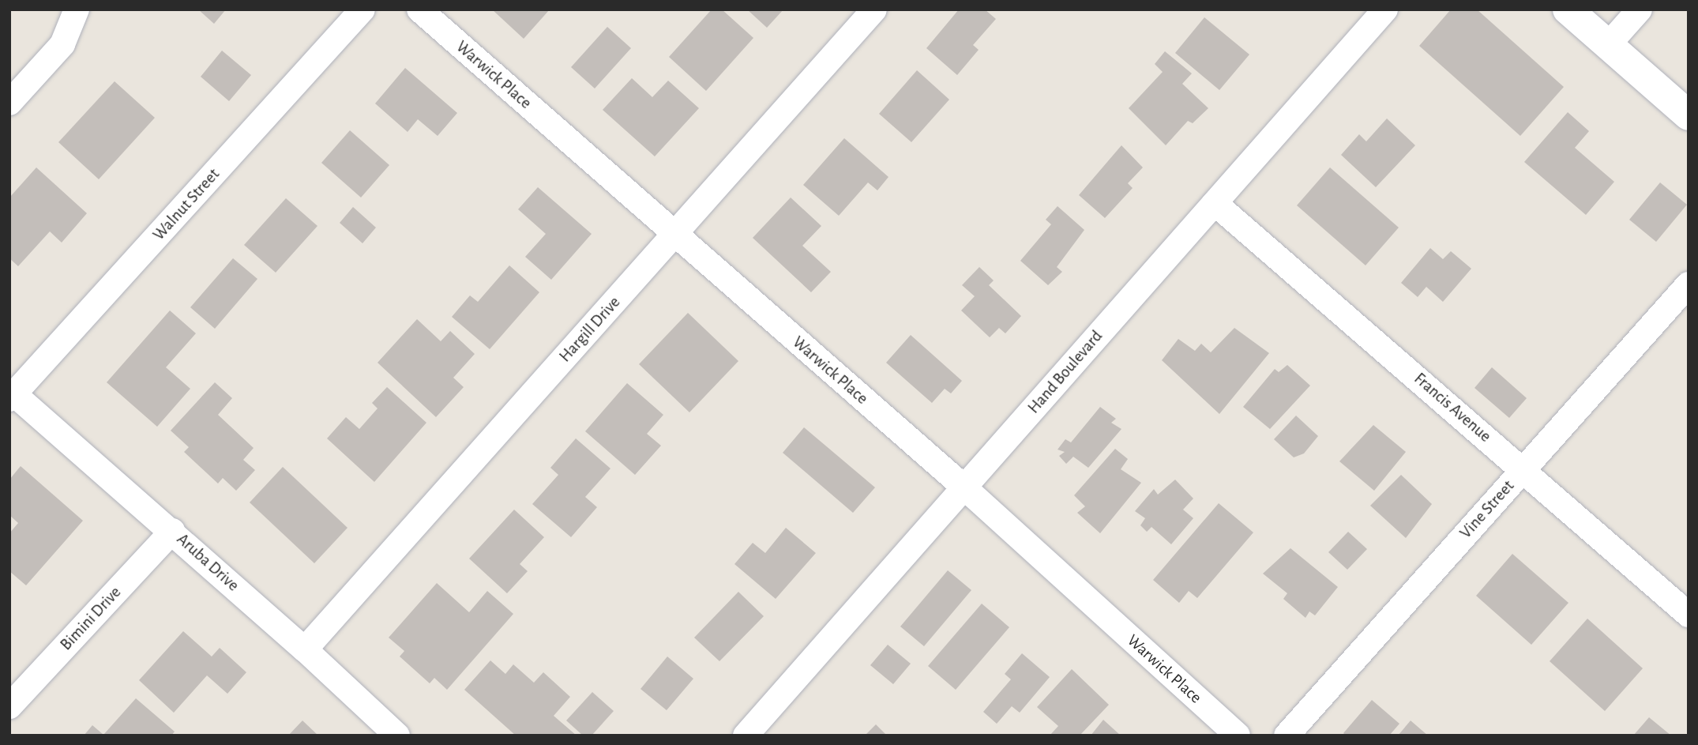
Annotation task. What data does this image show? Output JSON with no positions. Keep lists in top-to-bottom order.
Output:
{
  "streets": {
    "street": [
      "Warwick Place",
      "Walnut Street",
      "Hargill Drive",
      "Hand Boulevard",
      "Francis Avenue",
      "Vine Street",
      "Aruba Drive",
      "Bimini Drive"
    ]
  },
  "crossings": [
    ["Warwick Place", "Hargill Drive"],
    ["Warwick Place", "Hand Boulevard"],
    ["Walnut Street", "Aruba Drive"],
    ["Hargill Drive", "Aruba Drive"],
    ["Hand Boulevard", "Francis Avenue"],
    ["Francis Avenue", "Vine Street"],
    ["Aruba Drive", "Bimini Drive"]
  ]
}
